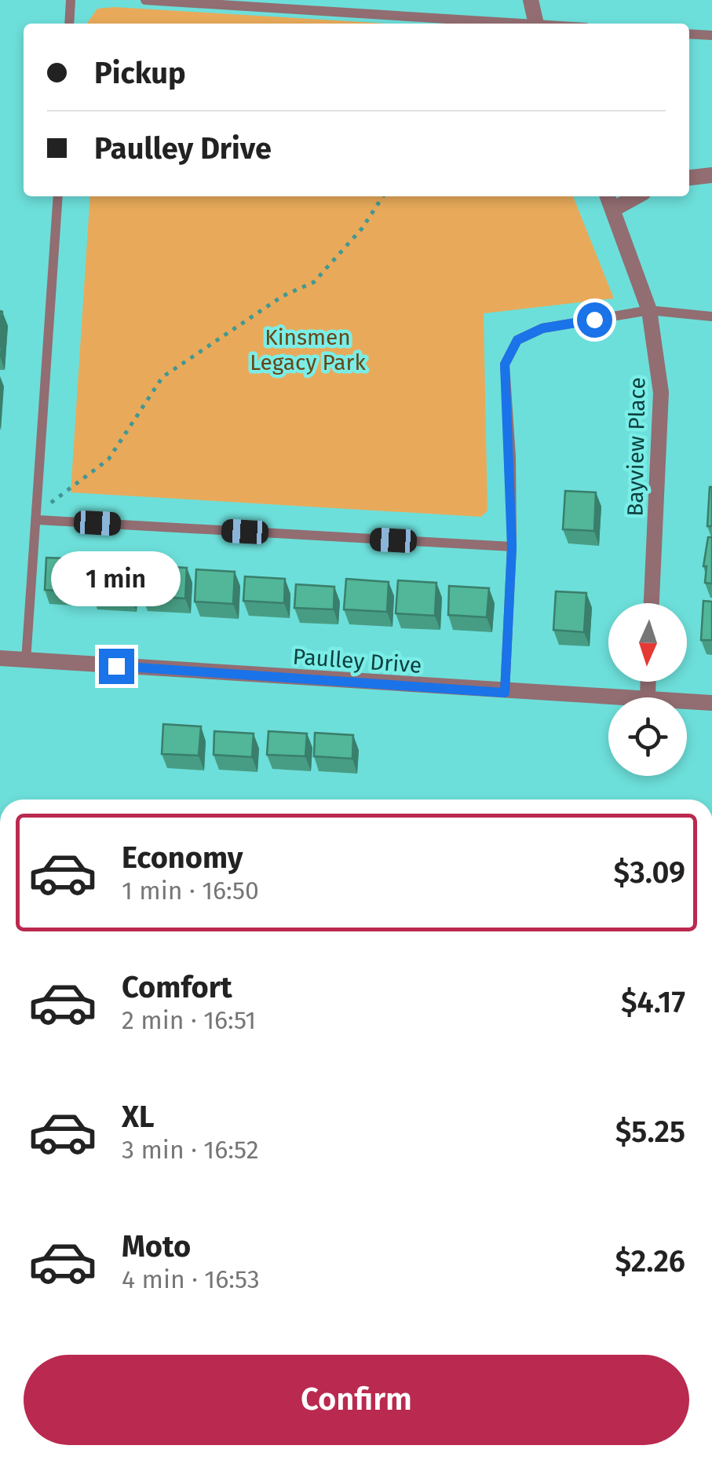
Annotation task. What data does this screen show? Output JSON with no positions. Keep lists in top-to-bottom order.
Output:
{
  "streets": {
    "street": ["Bayview Place", "Paulley Drive"]
  },
  "parks": ["Kinsmen Legacy Park"],
  "north": "bottom",
  "page": {
    "banner": ["Pickup", "Paulley Drive"],
    "bubble": "1 min",
    "list": [
      {
        "name": "Economy",
        "note": "1 min · 16:50",
        "value": "$3.09"
      },
      {
        "name": "Comfort",
        "note": "2 min · 16:51",
        "value": "$4.17"
      },
      {
        "name": "XL",
        "note": "3 min · 16:52",
        "value": "$5.25"
      },
      {
        "name": "Moto",
        "note": "4 min · 16:53",
        "value": "$2.26"
      }
    ],
    "buttons": "Confirm"
  }
}
